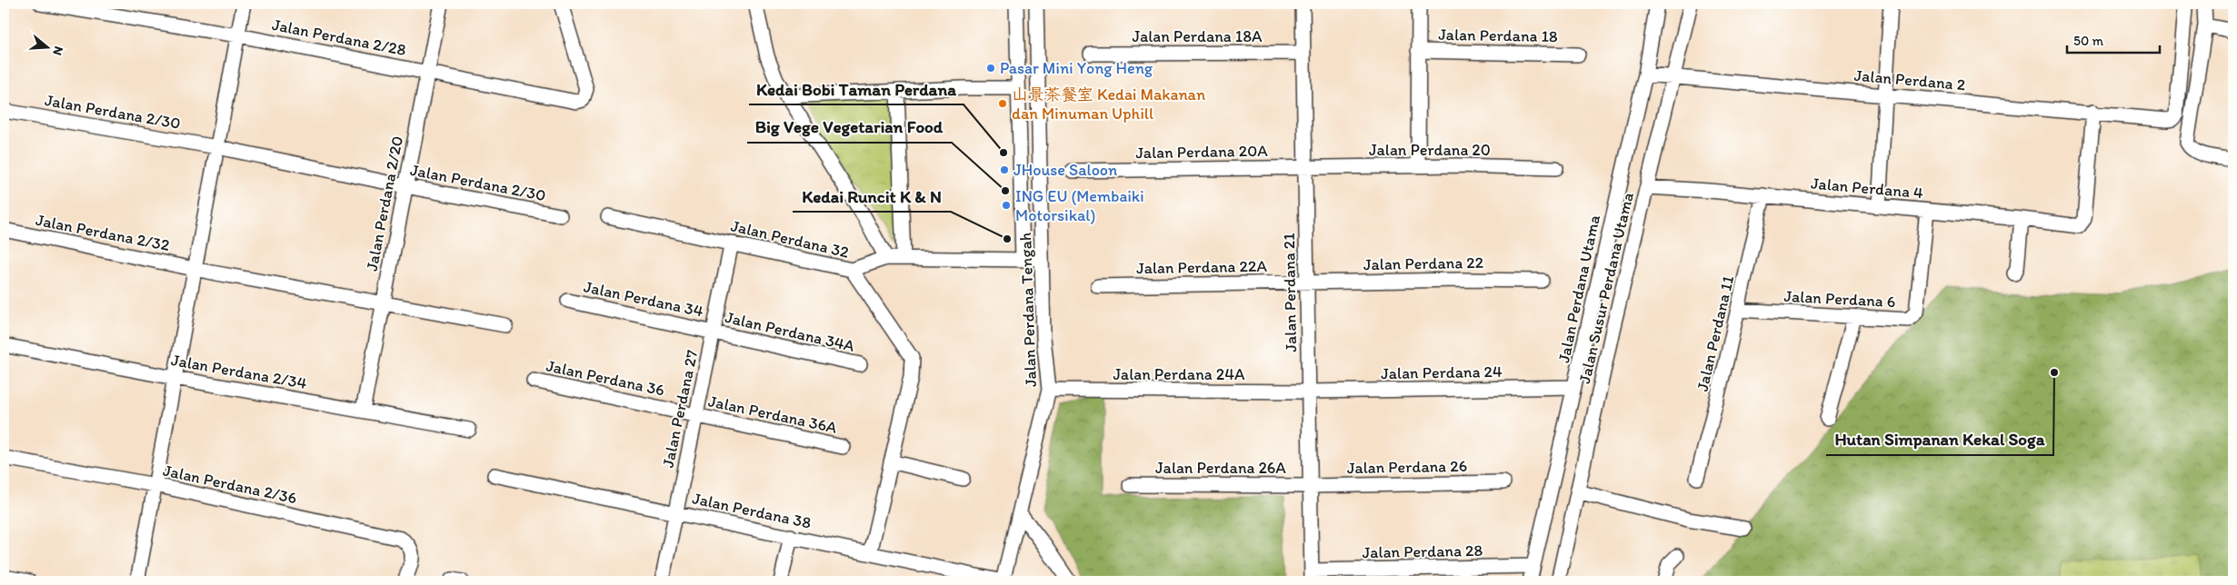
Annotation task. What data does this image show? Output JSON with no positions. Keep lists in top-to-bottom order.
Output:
{
  "streets": {
    "street": [
      "Jalan Perdana 18",
      "Jalan Perdana 18A",
      "Jalan Perdana 2/28",
      "Jalan Perdana 2",
      "Jalan Perdana 2/30",
      "Jalan Perdana 20",
      "Jalan Perdana 20A",
      "Jalan Perdana 4",
      "Jalan Perdana 2/20",
      "Jalan Perdana 2/32",
      "Jalan Perdana 32",
      "Jalan Perdana 22",
      "Jalan Perdana 22A",
      "Jalan Susur Perdana Utama",
      "Jalan Perdana Utama",
      "Jalan Perdana 21",
      "Jalan Perdana 34",
      "Jalan Perdana 6",
      "Jalan Perdana Tengah",
      "Jalan Perdana 34A",
      "Jalan Perdana 11",
      "Jalan Perdana 2/34",
      "Jalan Perdana 24",
      "Jalan Perdana 24A",
      "Jalan Perdana 36",
      "Jalan Perdana 27",
      "Jalan Perdana 36A",
      "Jalan Perdana 26",
      "Jalan Perdana 26A",
      "Jalan Perdana 2/36",
      "Jalan Perdana 38",
      "Jalan Perdana 28"
    ]
  },
  "crossings": [
    ["Jalan Perdana 18A", "Jalan Perdana 21"],
    ["Jalan Perdana 2/28", "Jalan Perdana 2/20"],
    ["Jalan Perdana 2", "Jalan Perdana 4"],
    ["Jalan Perdana 2", "Jalan Susur Perdana Utama"],
    ["Jalan Perdana 2", "Jalan Perdana Utama"],
    ["Jalan Perdana 2/30", "Jalan Perdana 2/20"],
    ["Jalan Perdana 20", "Jalan Perdana 20A"],
    ["Jalan Perdana 20", "Jalan Perdana 21"],
    ["Jalan Perdana 20A", "Jalan Perdana 21"],
    ["Jalan Perdana 4", "Jalan Susur Perdana Utama"],
    ["Jalan Perdana 4", "Jalan Perdana 6"],
    ["Jalan Perdana 4", "Jalan Perdana 11"],
    ["Jalan Perdana 2/20", "Jalan Perdana 2/32"],
    ["Jalan Perdana 2/20", "Jalan Perdana 2/34"],
    ["Jalan Perdana 32", "Jalan Perdana 27"],
    ["Jalan Perdana 32", "Jalan Perdana 38"],
    ["Jalan Perdana 22", "Jalan Perdana 22A"],
    ["Jalan Perdana 22", "Jalan Perdana 21"],
    ["Jalan Perdana 22A", "Jalan Perdana 21"],
    ["Jalan Perdana Utama", "Jalan Perdana 24"],
    ["Jalan Perdana Utama", "Jalan Perdana 28"],
    ["Jalan Perdana 21", "Jalan Perdana 24"],
    ["Jalan Perdana 21", "Jalan Perdana 24A"],
    ["Jalan Perdana 21", "Jalan Perdana 26"],
    ["Jalan Perdana 21", "Jalan Perdana 26A"],
    ["Jalan Perdana 21", "Jalan Perdana 28"],
    ["Jalan Perdana 34", "Jalan Perdana 34A"],
    ["Jalan Perdana 34", "Jalan Perdana 27"],
    ["Jalan Perdana 6", "Jalan Perdana 11"],
    ["Jalan Perdana Tengah", "Jalan Perdana 24A"],
    ["Jalan Perdana Tengah", "Jalan Perdana 38"],
    ["Jalan Perdana 34A", "Jalan Perdana 27"],
    ["Jalan Perdana 24", "Jalan Perdana 24A"],
    ["Jalan Perdana 36", "Jalan Perdana 27"],
    ["Jalan Perdana 36", "Jalan Perdana 36A"],
    ["Jalan Perdana 27", "Jalan Perdana 36A"],
    ["Jalan Perdana 27", "Jalan Perdana 38"],
    ["Jalan Perdana 26", "Jalan Perdana 26A"]
  ],
  "places": [
    "Pasar Mini Yong Heng",
    "山景茶餐室 Kedai Makanan dan Minuman Uphill",
    "Kedai Bobi Taman Perdana",
    "JHouse Saloon",
    "Big Vege Vegetarian Food",
    "ING EU (Membaiki Motorsikal)",
    "Kedai Runcit K & N",
    "Hutan Simpanan Kekal Soga"
  ],
  "scale_bar": "50 m",
  "north": "right"
}
